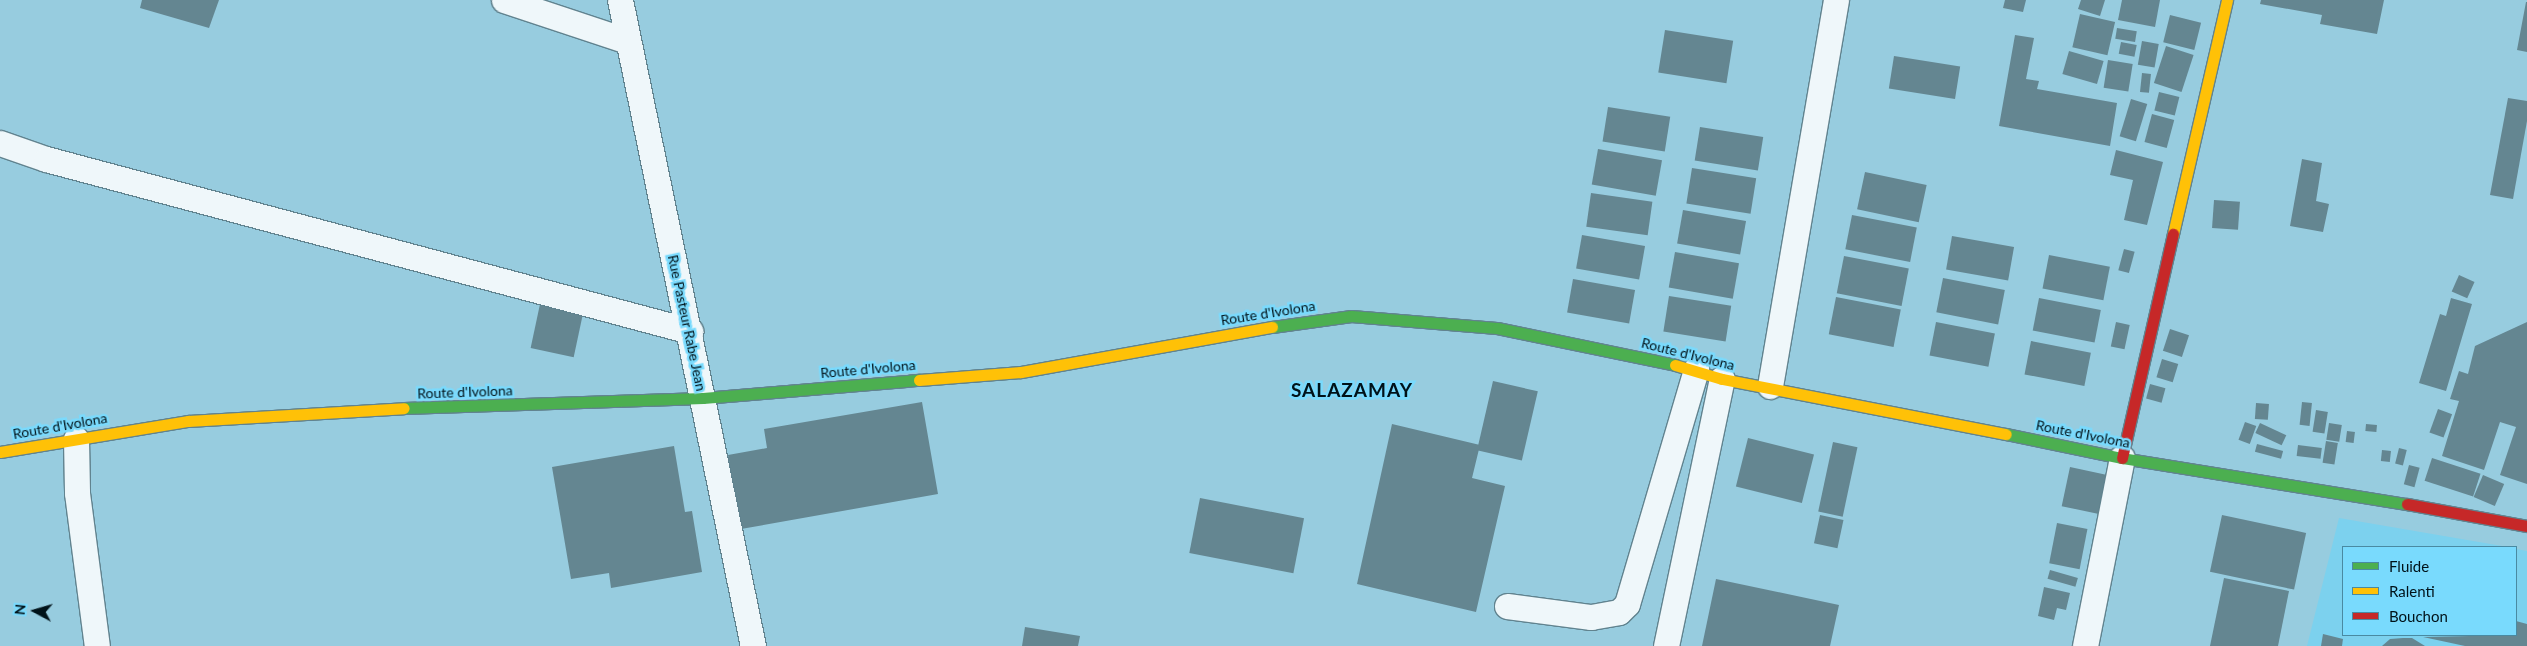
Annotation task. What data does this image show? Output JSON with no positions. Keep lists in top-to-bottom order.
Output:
{
  "streets": {
    "main road": ["Route d'Ivolona"],
    "street": ["Rue Pasteur Rabe Jean"]
  },
  "crossings": [
    ["Route d'Ivolona", "Rue Pasteur Rabe Jean"]
  ],
  "districts": ["SALAZAMAY"],
  "legend": ["Fluide", "Ralenti", "Bouchon"],
  "north": "left"
}
